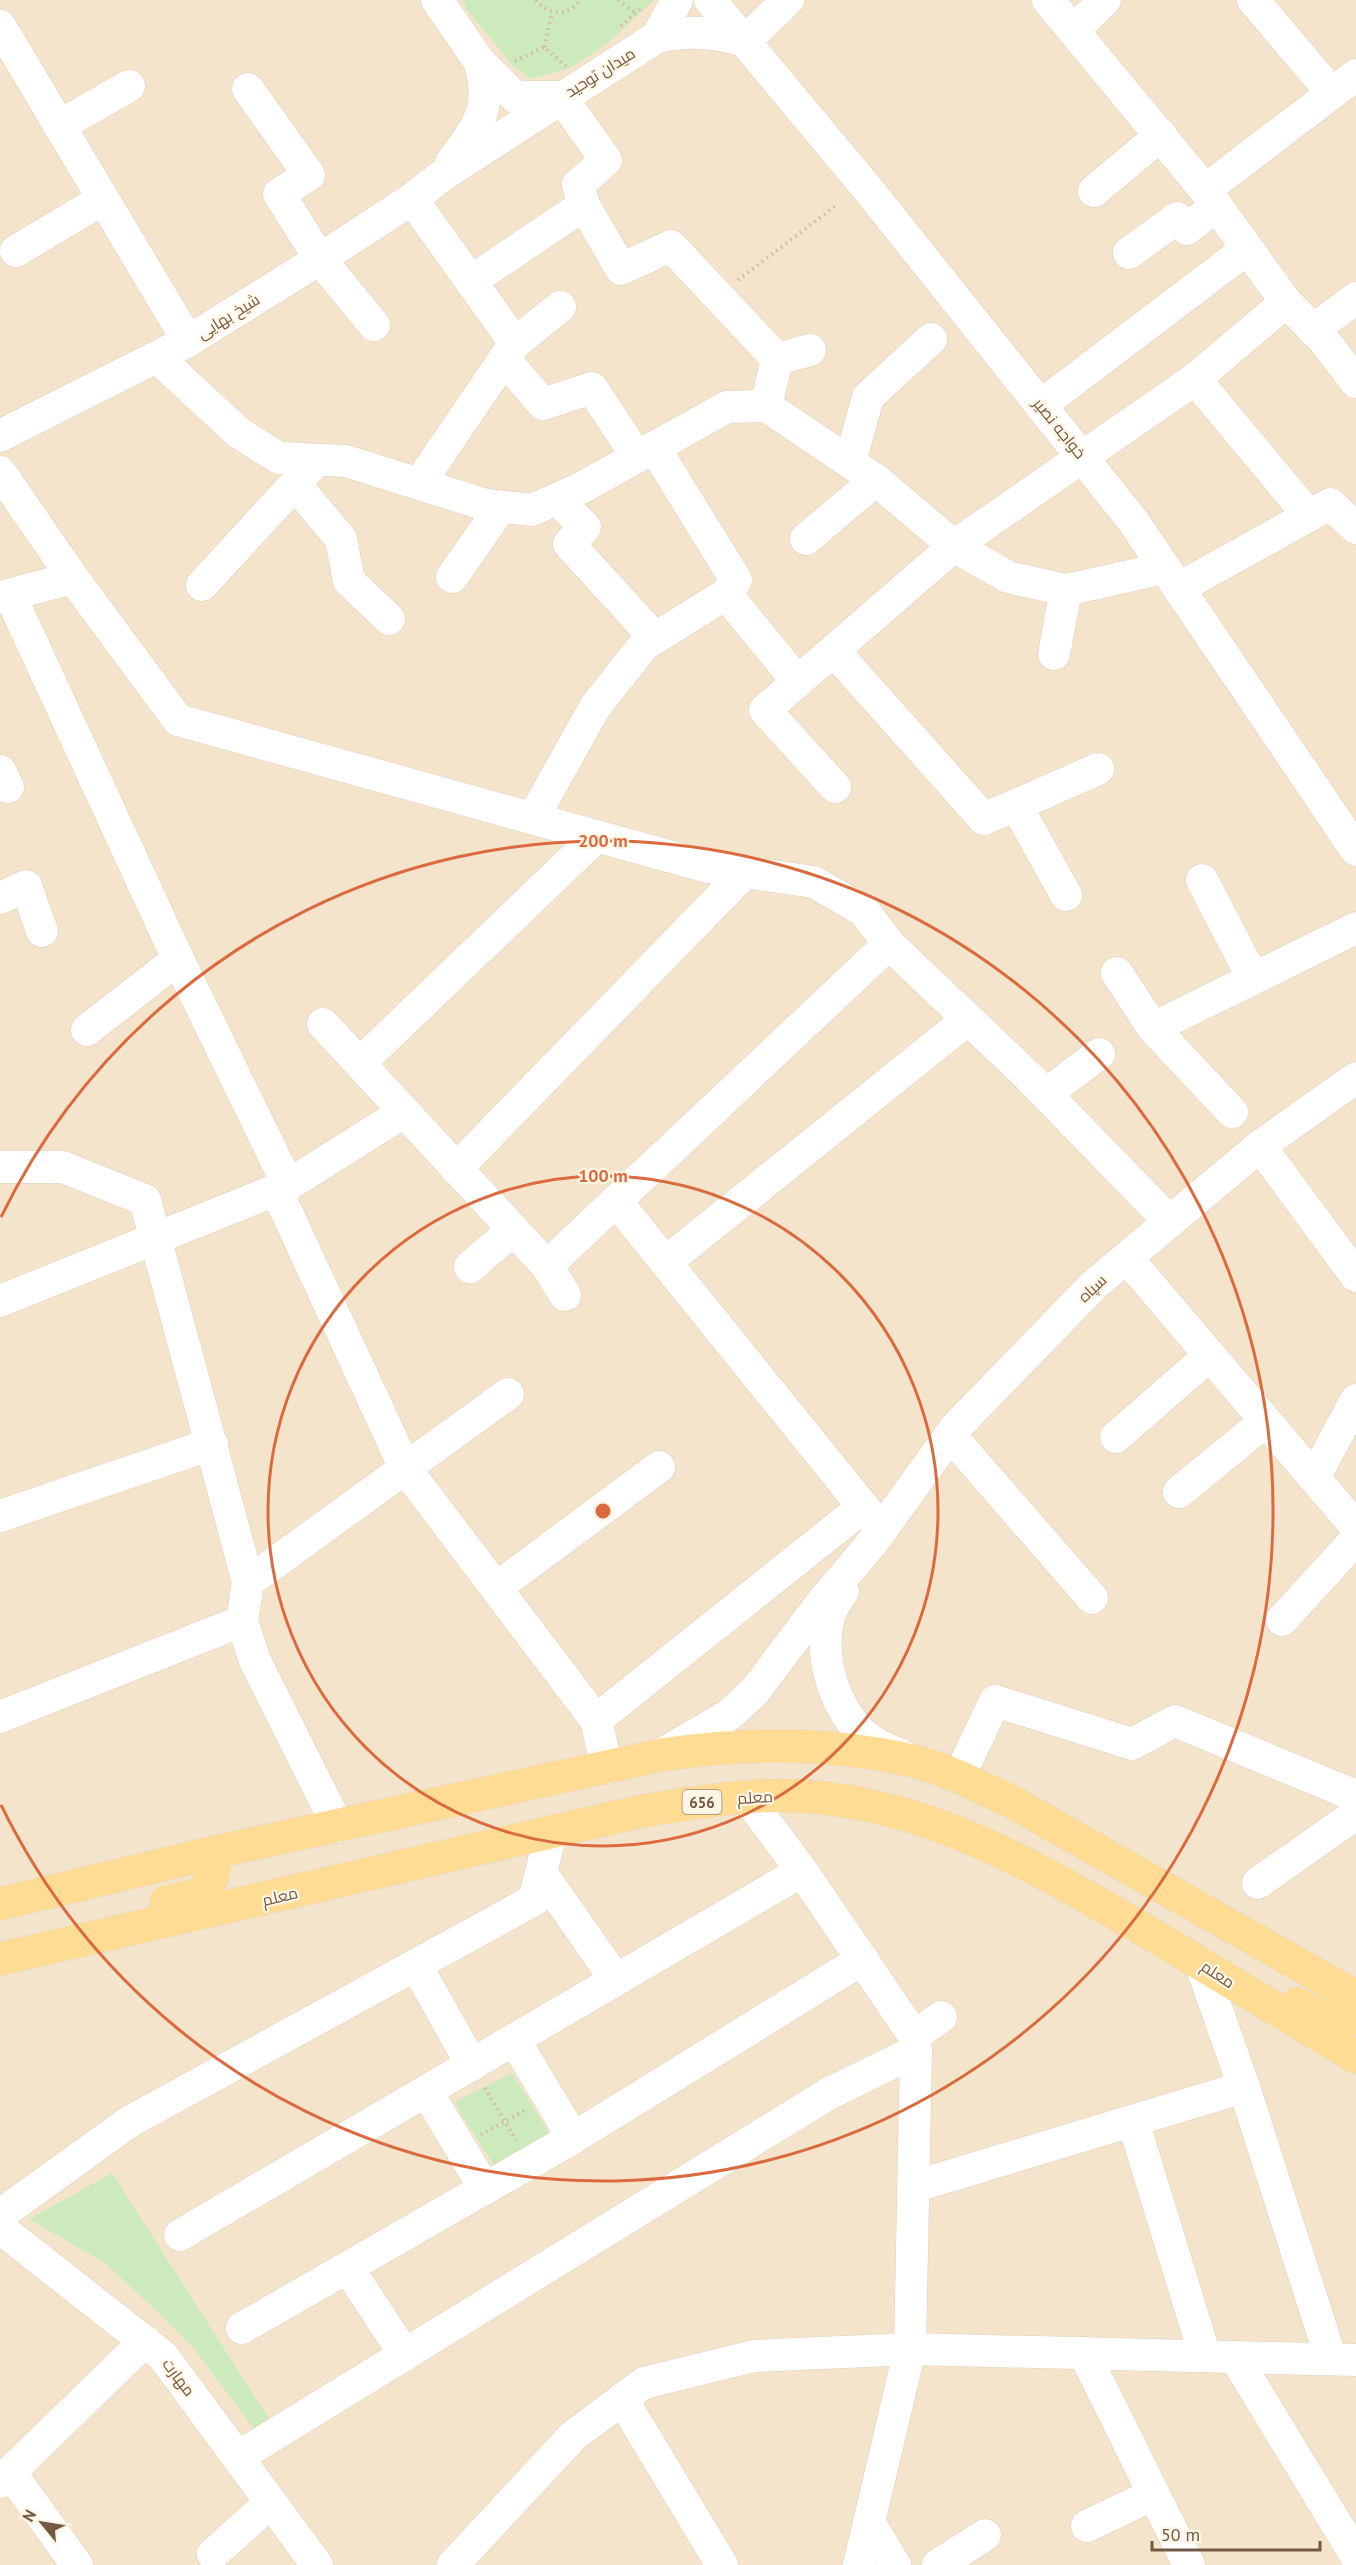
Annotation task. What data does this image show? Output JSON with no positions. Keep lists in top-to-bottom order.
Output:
{
  "streets": {
    "main road": ["معلم", "656"],
    "street": [
      "میدان توحید",
      "شیخ بهایی",
      "خواجه نصیر",
      "سپاه",
      "مهارت"
    ]
  },
  "crossings": [
    ["میدان توحید", "شیخ بهایی"]
  ],
  "scale_bar": "50 m",
  "north": "top left",
  "rings": ["200 m", "100 m"]
}
